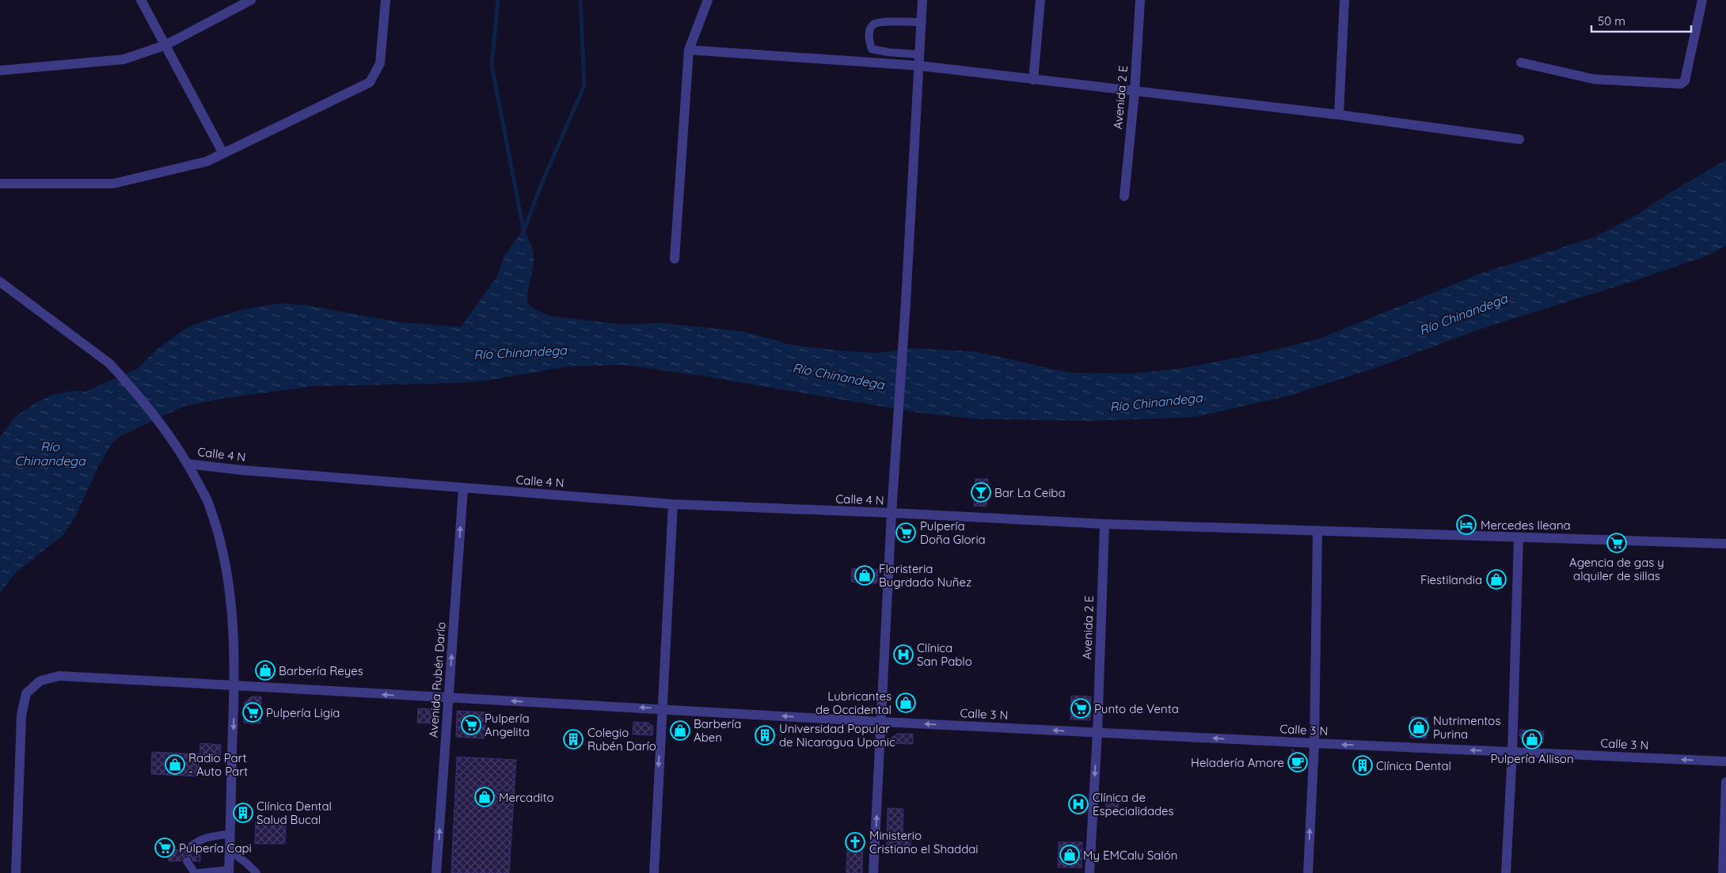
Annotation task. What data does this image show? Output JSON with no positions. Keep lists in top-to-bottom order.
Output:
{
  "streets": {
    "street": [
      "Avenida 2 E",
      "Calle 4 N",
      "Avenida Rubén Darío",
      "Calle 3 N"
    ]
  },
  "crossings": [
    ["Avenida 2 E", "Calle 4 N"],
    ["Avenida 2 E", "Calle 3 N"],
    ["Calle 4 N", "Avenida Rubén Darío"],
    ["Avenida Rubén Darío", "Calle 3 N"]
  ],
  "one_way": ["Avenida Rubén Darío", "Calle 3 N"],
  "water": ["Río Chinandega"],
  "places": {
    "bar": ["Bar La Ceiba"],
    "hotel": ["Mercedes Ileana"],
    "supermarket": [
      "Pulpería Doña Gloria",
      "Agencia de gas y alquiler de sillas",
      "Punto de Venta",
      "Pulpería Ligia",
      "Pulpería Angelita",
      "Pulpería Capi"
    ],
    "shop": [
      "Floristeria Bugrdado Nuñez",
      "Fiestilandia",
      "Barbería Reyes",
      "Lubricantes de Occidental",
      "Nutrimentos Purina",
      "Barbería Aben",
      "Pulpería Allison",
      "Radio Part - Auto Part",
      "Mercadito",
      "My EMCalu Salón"
    ],
    "hospital": ["Clínica San Pablo", "Clínica de Especialidades"],
    "building": [
      "Universidad Popular de Nicaragua Uponic",
      "Colegio Rubén Darío",
      "Clínica Dental",
      "Clínica Dental Salud Bucal"
    ],
    "cafe": ["Heladería Amore"],
    "church": ["Ministerio Cristiano el Shaddai"]
  },
  "scale_bar": "50 m"
}
